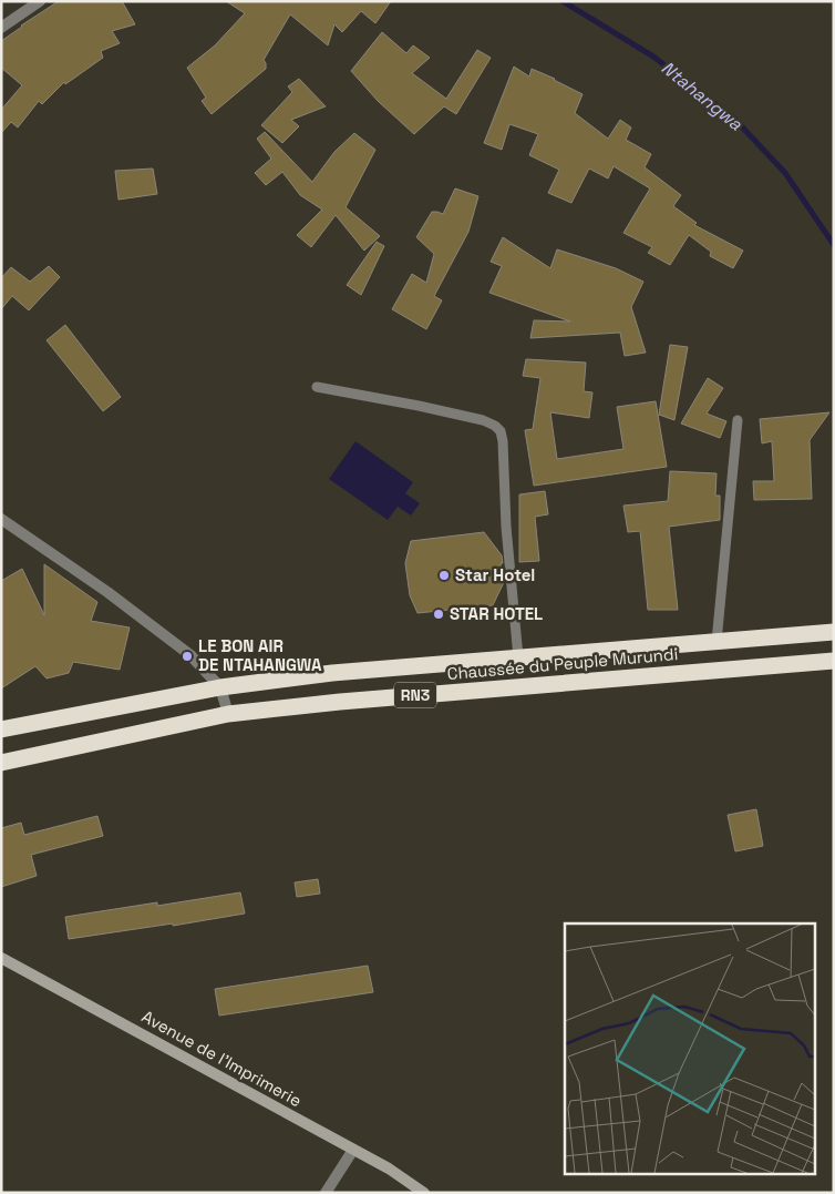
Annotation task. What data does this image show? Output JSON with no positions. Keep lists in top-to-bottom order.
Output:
{
  "streets": {
    "highway": ["Chaussée du Peuple Murundi", "RN3"],
    "street": ["Avenue de l'Imprimerie"]
  },
  "water": ["Ntahangwa"],
  "places": ["Star Hotel", "STAR HOTEL", "LE BON AIR DE NTAHANGWA"]
}
